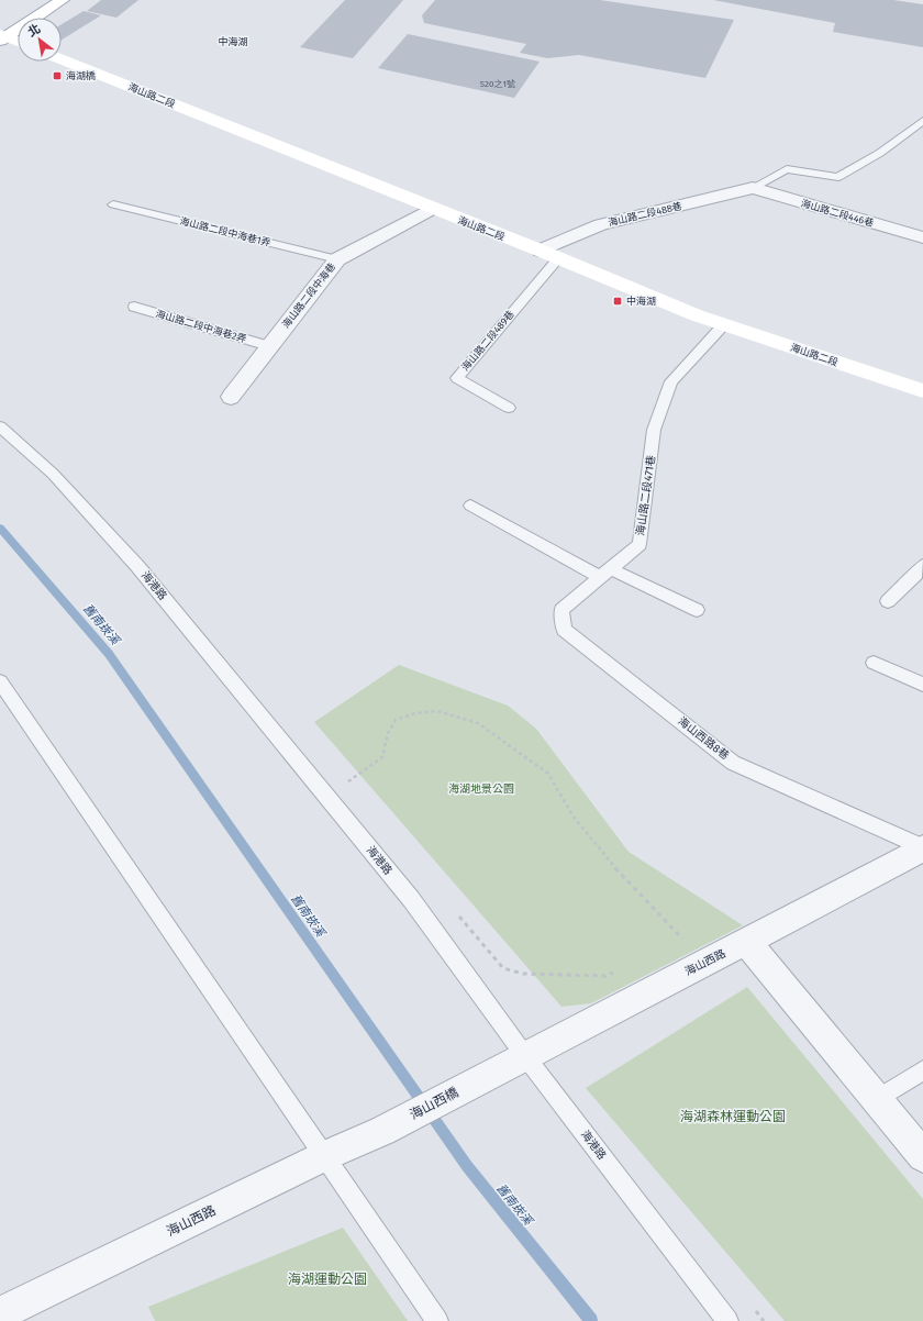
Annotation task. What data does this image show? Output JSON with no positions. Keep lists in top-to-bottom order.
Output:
{
  "streets": {
    "main road": ["海山路二段"],
    "street": [
      "海山路二段446巷",
      "海山路二段488巷",
      "海山路二段中海巷",
      "海山西路",
      "海山西橋"
    ],
    "lane": [
      "海山路二段中海巷1弄",
      "海山路二段中海巷2弄",
      "海山路二段489巷",
      "海山路二段471巷",
      "海港路",
      "海山西路8巷"
    ]
  },
  "crossings": [
    ["海山路二段", "海山路二段488巷"],
    ["海山路二段", "海山路二段中海巷"],
    ["海山路二段", "海山路二段489巷"],
    ["海山路二段", "海山路二段471巷"],
    ["海山路二段446巷", "海山路二段488巷"],
    ["海山路二段中海巷1弄", "海山路二段中海巷"],
    ["海山路二段中海巷", "海山路二段中海巷2弄"],
    ["海山路二段471巷", "海山西路8巷"],
    ["海港路", "海山西路"],
    ["海山西路8巷", "海山西路"],
    ["海山西路", "海山西橋"]
  ],
  "districts": ["中海湖"],
  "water": ["舊南崁溪"],
  "parks": ["海湖地景公園", "海湖森林運動公園", "海湖運動公園"],
  "places": {
    "transit": ["海湖橋", "中海湖"]
  },
  "house_numbers": ["520之1號"],
  "north": "top left"
}
